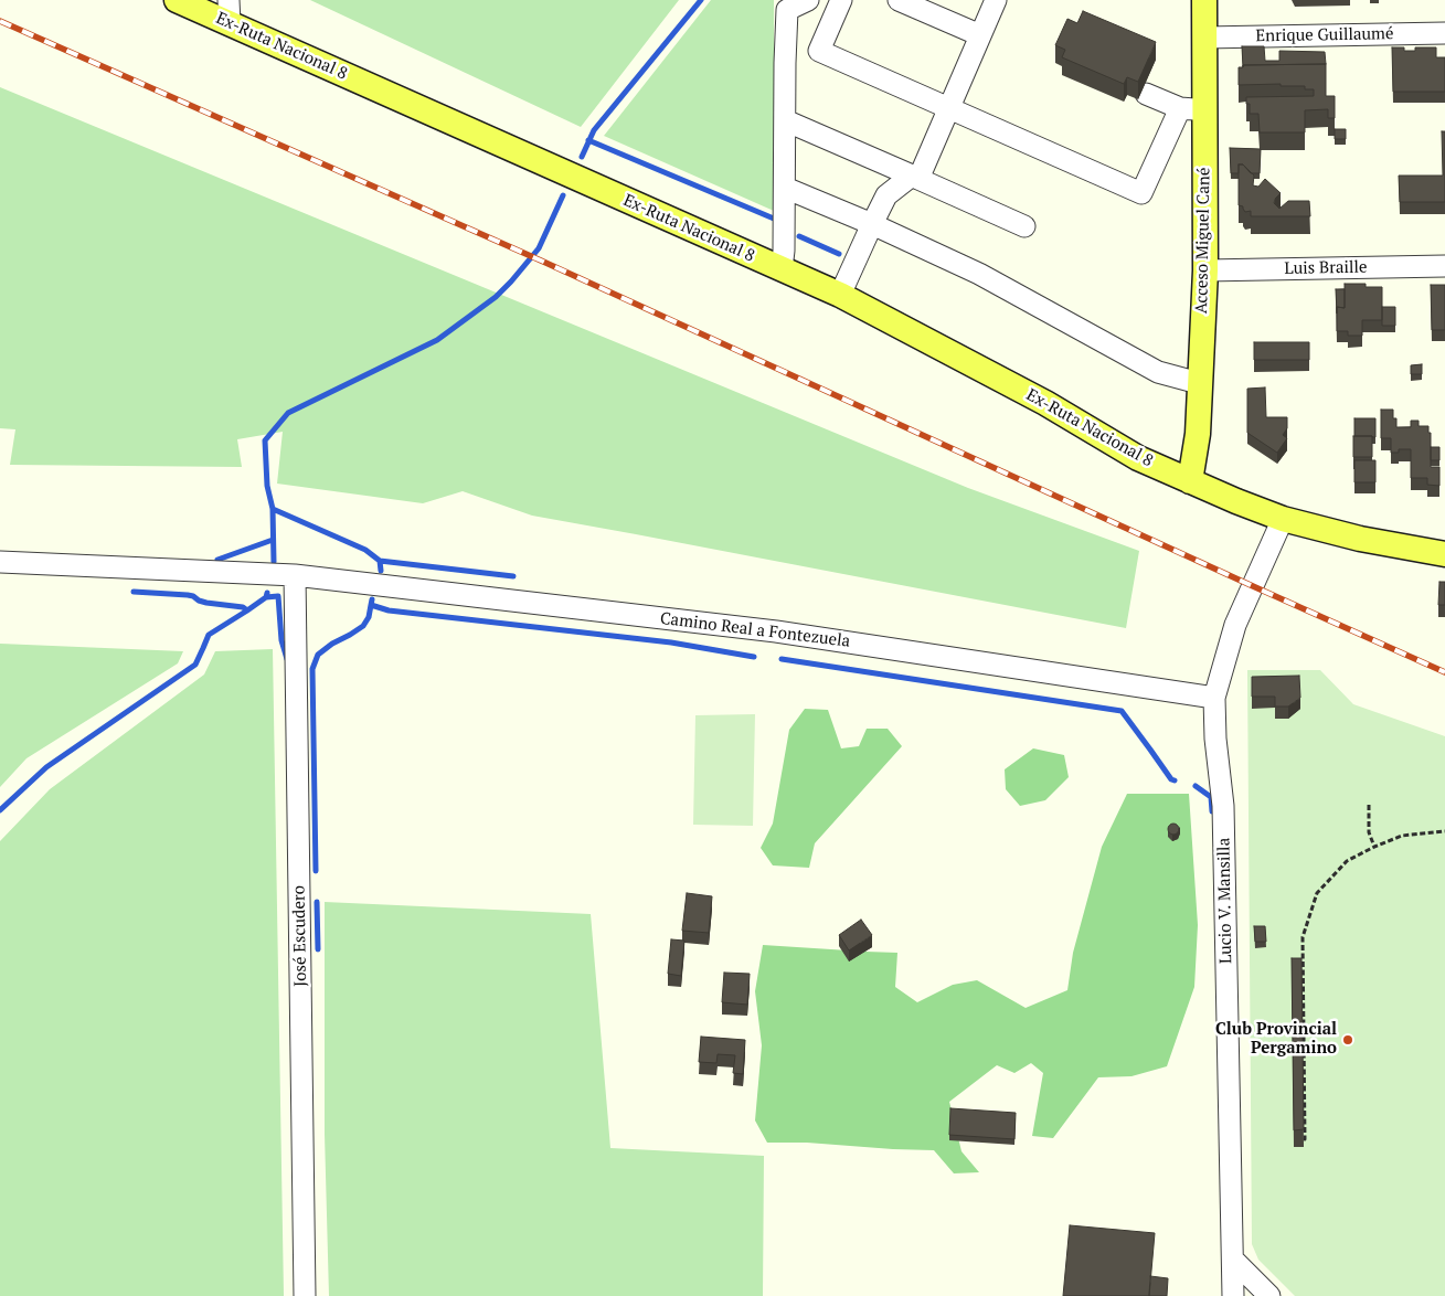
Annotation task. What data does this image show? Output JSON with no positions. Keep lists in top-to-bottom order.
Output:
{
  "streets": {
    "main road": ["Ex-Ruta Nacional 8", "Acceso Miguel Cané"],
    "street": [
      "Enrique Guillaumé",
      "Luis Braille",
      "Camino Real a Fontezuela",
      "Lucio V. Mansilla",
      "José Escudero"
    ]
  },
  "crossings": [
    ["Enrique Guillaumé", "Acceso Miguel Cané"],
    ["Ex-Ruta Nacional 8", "Acceso Miguel Cané"],
    ["Ex-Ruta Nacional 8", "Lucio V. Mansilla"],
    ["Acceso Miguel Cané", "Luis Braille"],
    ["Camino Real a Fontezuela", "Lucio V. Mansilla"],
    ["Camino Real a Fontezuela", "José Escudero"]
  ],
  "places": ["Club Provincial Pergamino"]
}
